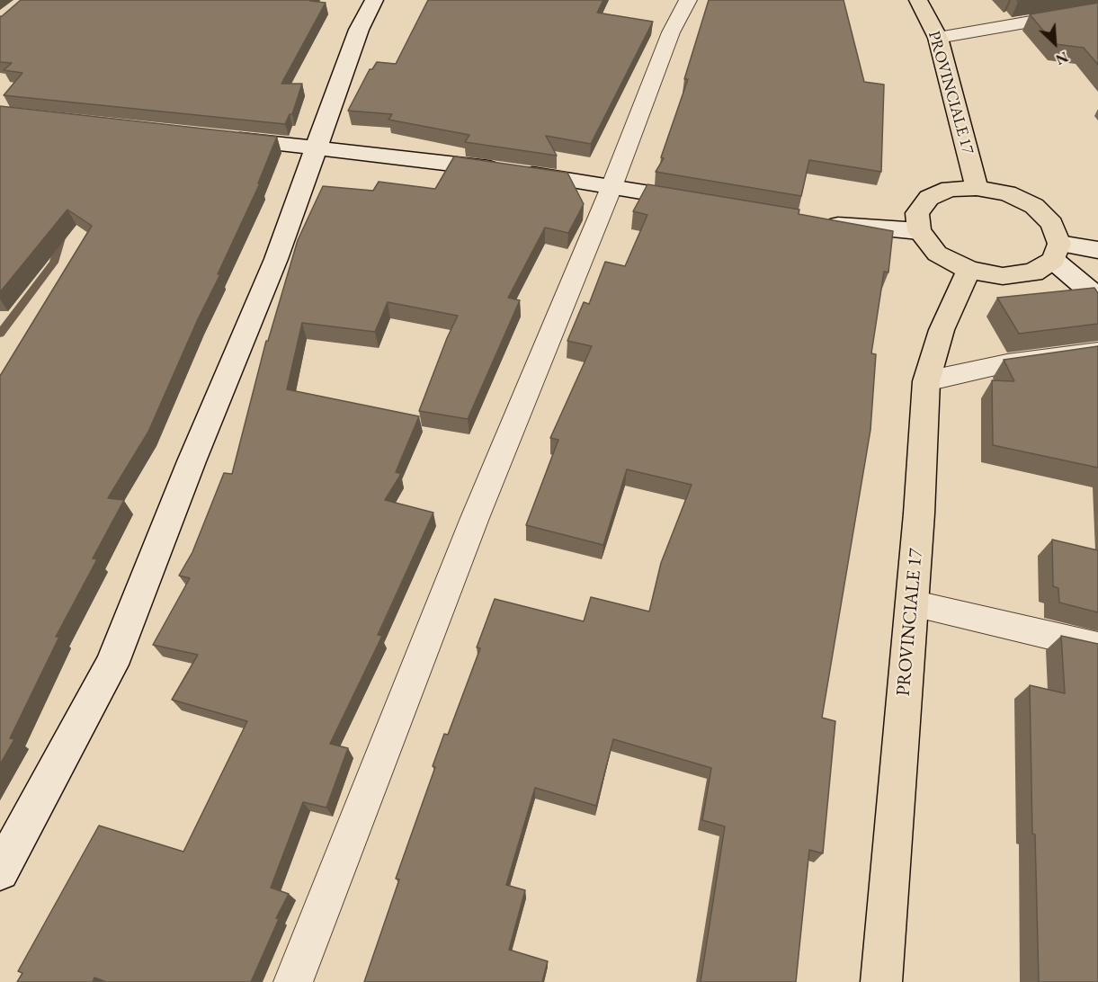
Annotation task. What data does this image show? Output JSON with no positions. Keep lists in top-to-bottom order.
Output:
{
  "streets": {
    "main road": ["PROVINCIALE 17"]
  },
  "north": "bottom right"
}
